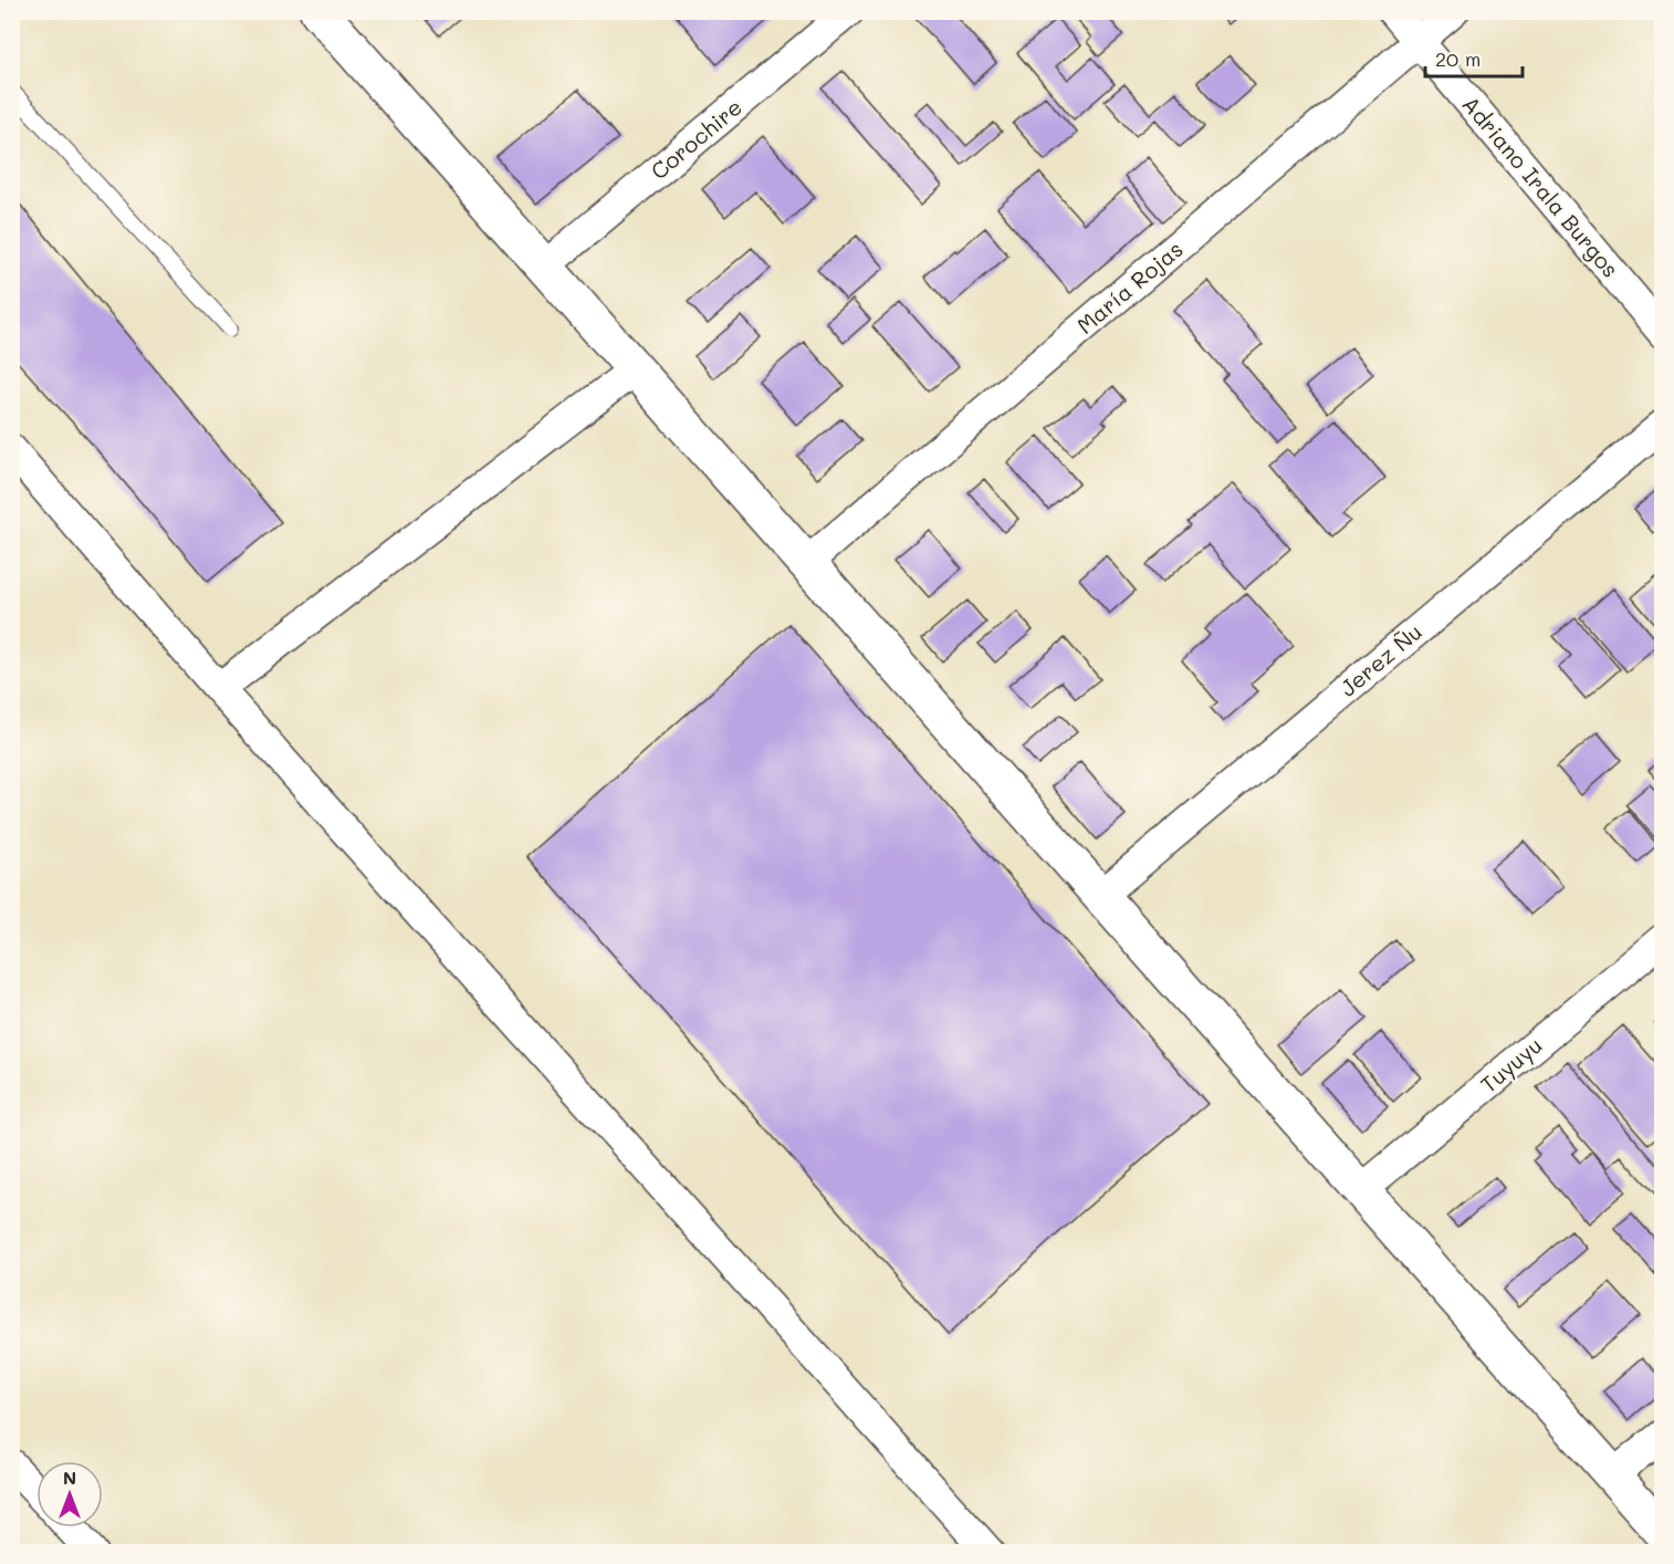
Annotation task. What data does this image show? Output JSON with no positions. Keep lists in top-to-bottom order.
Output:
{
  "streets": {
    "street": [
      "Corochire",
      "Adriano Irala Burgos",
      "María Rojas",
      "Jerez Ñu",
      "Tuyuyu"
    ]
  },
  "crossings": [
    ["Adriano Irala Burgos", "María Rojas"]
  ],
  "scale_bar": "20 m",
  "north": "top"
}
